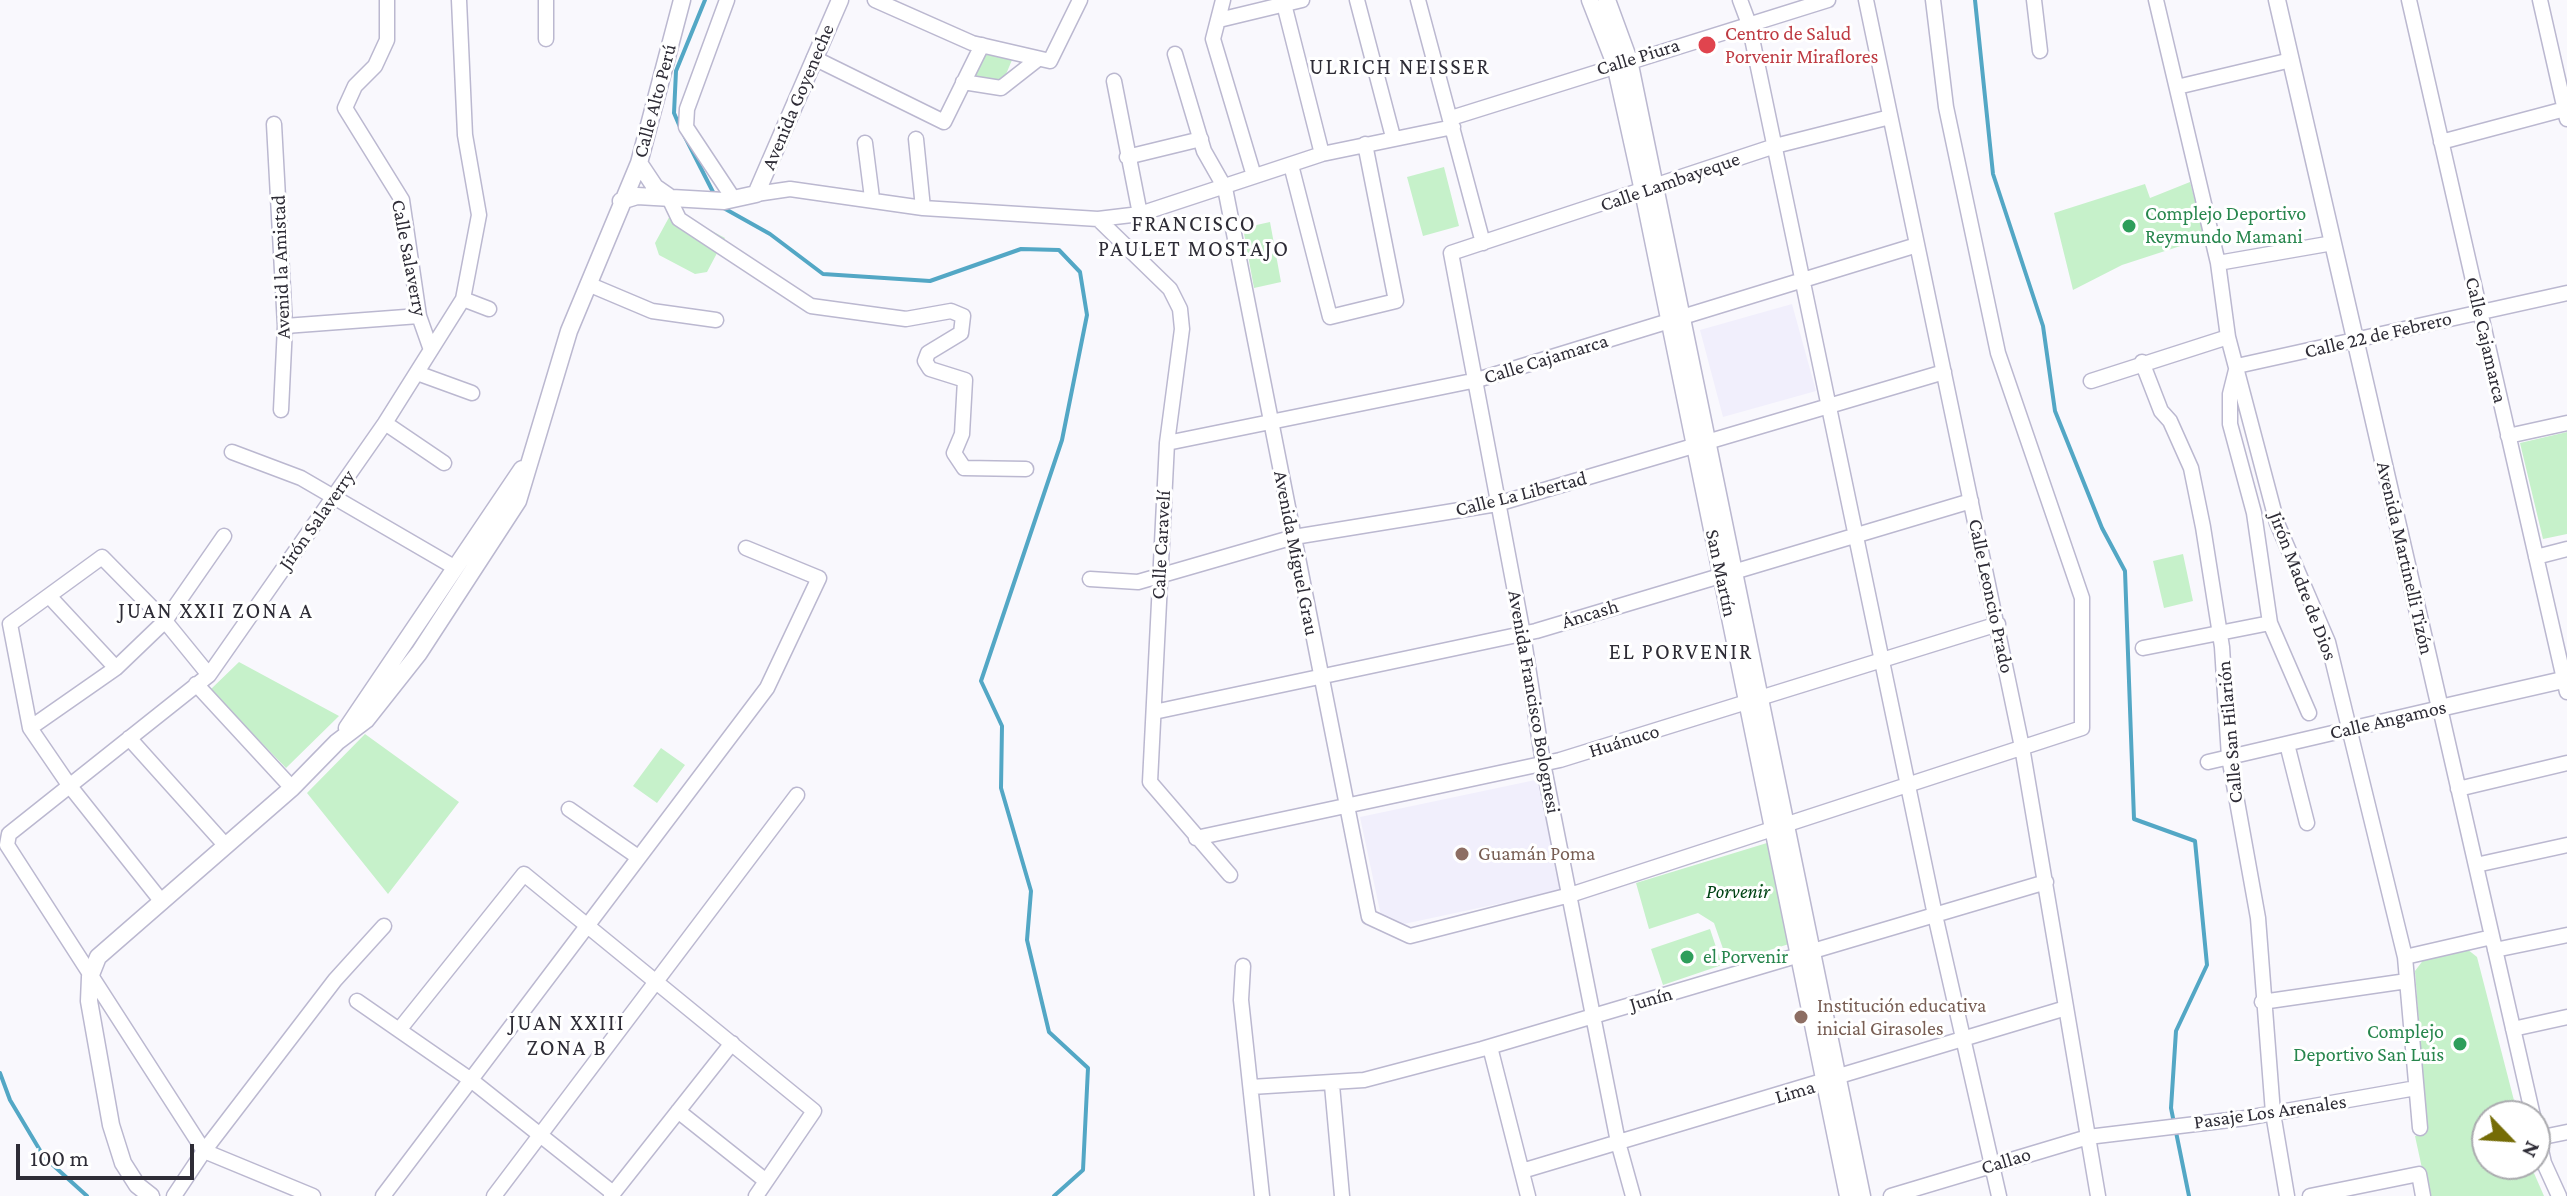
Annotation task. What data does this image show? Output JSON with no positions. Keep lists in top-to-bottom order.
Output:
{
  "streets": {
    "street": [
      "Calle Piura",
      "Avenida Goyeneche",
      "Calle Alto Perú",
      "Calle Lambayeque",
      "Calle Salaverry",
      "Avenid la Amistad",
      "Calle 22 de Febrero",
      "Calle Cajamarca",
      "Calle La Libertad",
      "Jirón Salaverry",
      "Calle Caravelí",
      "Avenida Miguel Grau",
      "Avenida Martinelli Tizón",
      "San Martín",
      "Jirón Madre de Dios",
      "Calle Leoncio Prado",
      "Áncash",
      "Avenida Francisco Bolognesi",
      "Calle Angamos",
      "Calle San Hilarión",
      "Huánuco",
      "Junín",
      "Lima",
      "Pasaje Los Arenales",
      "Callao"
    ]
  },
  "crossings": [
    ["Calle Piura", "Avenida Goyeneche"],
    ["Calle Piura", "Calle Caravelí"],
    ["Calle Piura", "Avenida Miguel Grau"],
    ["Calle Piura", "San Martín"],
    ["Calle Lambayeque", "San Martín"],
    ["Calle Lambayeque", "Calle Leoncio Prado"],
    ["Calle Lambayeque", "Avenida Francisco Bolognesi"],
    ["Calle Salaverry", "Jirón Salaverry"],
    ["Calle 22 de Febrero", "Calle Cajamarca"],
    ["Calle 22 de Febrero", "Avenida Martinelli Tizón"],
    ["Calle 22 de Febrero", "Jirón Madre de Dios"],
    ["Calle Cajamarca", "Calle Caravelí"],
    ["Calle Cajamarca", "Avenida Miguel Grau"],
    ["Calle Cajamarca", "San Martín"],
    ["Calle Cajamarca", "Calle Leoncio Prado"],
    ["Calle Cajamarca", "Avenida Francisco Bolognesi"],
    ["Calle Cajamarca", "Calle Angamos"],
    ["Calle La Libertad", "Calle Caravelí"],
    ["Calle La Libertad", "Avenida Miguel Grau"],
    ["Calle La Libertad", "San Martín"],
    ["Calle La Libertad", "Calle Leoncio Prado"],
    ["Calle La Libertad", "Avenida Francisco Bolognesi"],
    ["Calle Caravelí", "Áncash"],
    ["Calle Caravelí", "Huánuco"],
    ["Avenida Miguel Grau", "Áncash"],
    ["Avenida Miguel Grau", "Avenida Francisco Bolognesi"],
    ["Avenida Miguel Grau", "Huánuco"],
    ["Avenida Martinelli Tizón", "Calle Angamos"],
    ["San Martín", "Áncash"],
    ["San Martín", "Huánuco"],
    ["San Martín", "Junín"],
    ["San Martín", "Lima"],
    ["Jirón Madre de Dios", "Calle Angamos"],
    ["Jirón Madre de Dios", "Pasaje Los Arenales"],
    ["Calle Leoncio Prado", "Áncash"],
    ["Calle Leoncio Prado", "Huánuco"],
    ["Calle Leoncio Prado", "Junín"],
    ["Calle Leoncio Prado", "Lima"],
    ["Calle Leoncio Prado", "Callao"],
    ["Áncash", "Avenida Francisco Bolognesi"],
    ["Avenida Francisco Bolognesi", "Huánuco"],
    ["Avenida Francisco Bolognesi", "Junín"],
    ["Avenida Francisco Bolognesi", "Lima"],
    ["Calle Angamos", "Calle San Hilarión"],
    ["Calle San Hilarión", "Pasaje Los Arenales"],
    ["Pasaje Los Arenales", "Callao"]
  ],
  "districts": [
    "ULRICH NEISSER",
    "FRANCISCO PAULET MOSTAJO",
    "JUAN XXII ZONA A",
    "EL PORVENIR",
    "JUAN XXIII ZONA B"
  ],
  "parks": ["Porvenir"],
  "places": [
    "Centro de Salud Porvenir Miraflores",
    "Complejo Deportivo Reymundo Mamani",
    "Guamán Poma",
    "el Porvenir",
    "Institución educativa inicial Girasoles",
    "Complejo Deportivo San Luis"
  ],
  "scale_bar": "100 m",
  "north": "bottom right"
}
